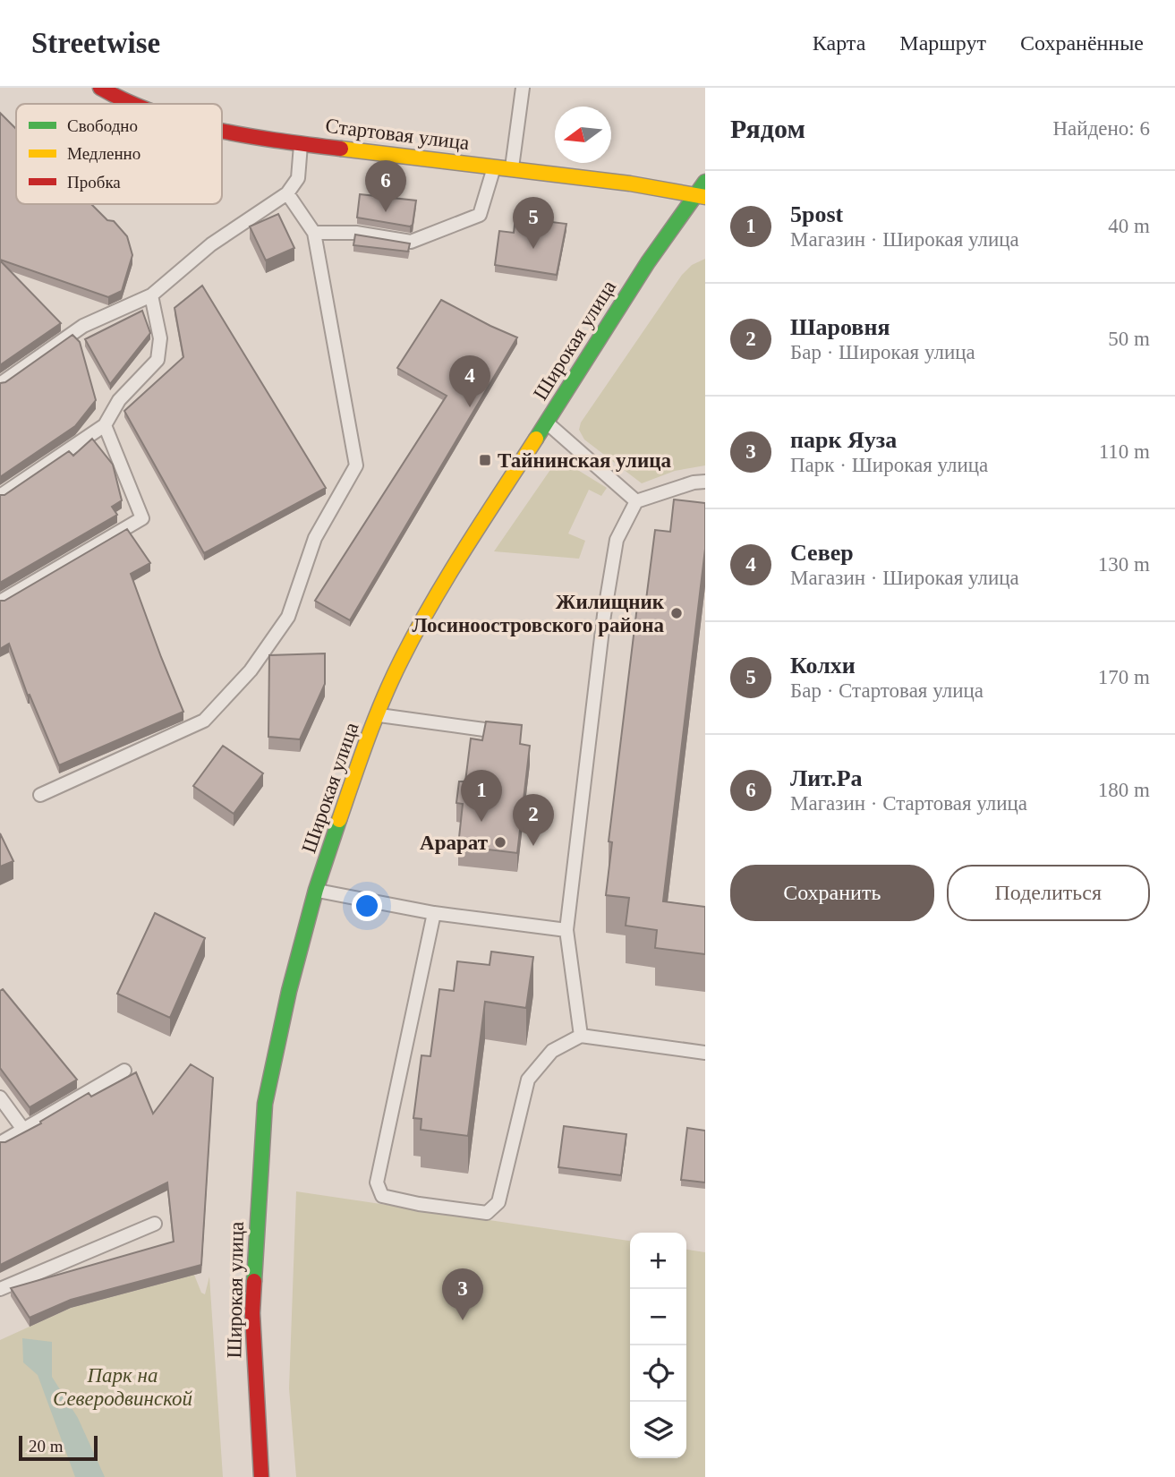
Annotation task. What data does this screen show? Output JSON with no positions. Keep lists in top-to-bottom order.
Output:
{
  "streets": {
    "main road": ["Стартовая улица", "Широкая улица"]
  },
  "crossings": [
    ["Стартовая улица", "Широкая улица"]
  ],
  "parks": ["Парк на Северодвинской"],
  "places": {
    "transit": ["Тайнинская улица"],
    "other": ["Жилищник Лосиноостровского района", "Арарат"]
  },
  "legend": ["Свободно", "Медленно", "Пробка"],
  "scale_bar": "20 m",
  "north": "left",
  "page": {
    "header": "Streetwise",
    "nav": ["Карта", "Маршрут", "Сохранённые"],
    "heading": ["Рядом", "Найдено: 6"],
    "pins": [
      "6",
      "5",
      "4",
      "1",
      "2",
      "3"
    ],
    "list": [
      {
        "mark": "1",
        "name": "5post",
        "note": "Магазин · Широкая улица",
        "value": "40 m"
      },
      {
        "mark": "2",
        "name": "Шаровня",
        "note": "Бар · Широкая улица",
        "value": "50 m"
      },
      {
        "mark": "3",
        "name": "парк Яуза",
        "note": "Парк · Широкая улица",
        "value": "110 m"
      },
      {
        "mark": "4",
        "name": "Север",
        "note": "Магазин · Широкая улица",
        "value": "130 m"
      },
      {
        "mark": "5",
        "name": "Колхи",
        "note": "Бар · Стартовая улица",
        "value": "170 m"
      },
      {
        "mark": "6",
        "name": "Лит.Ра",
        "note": "Магазин · Стартовая улица",
        "value": "180 m"
      }
    ],
    "buttons": ["Сохранить", "Поделиться"],
    "map_buttons": ["+", "−"],
    "scale": "20 m"
  }
}
